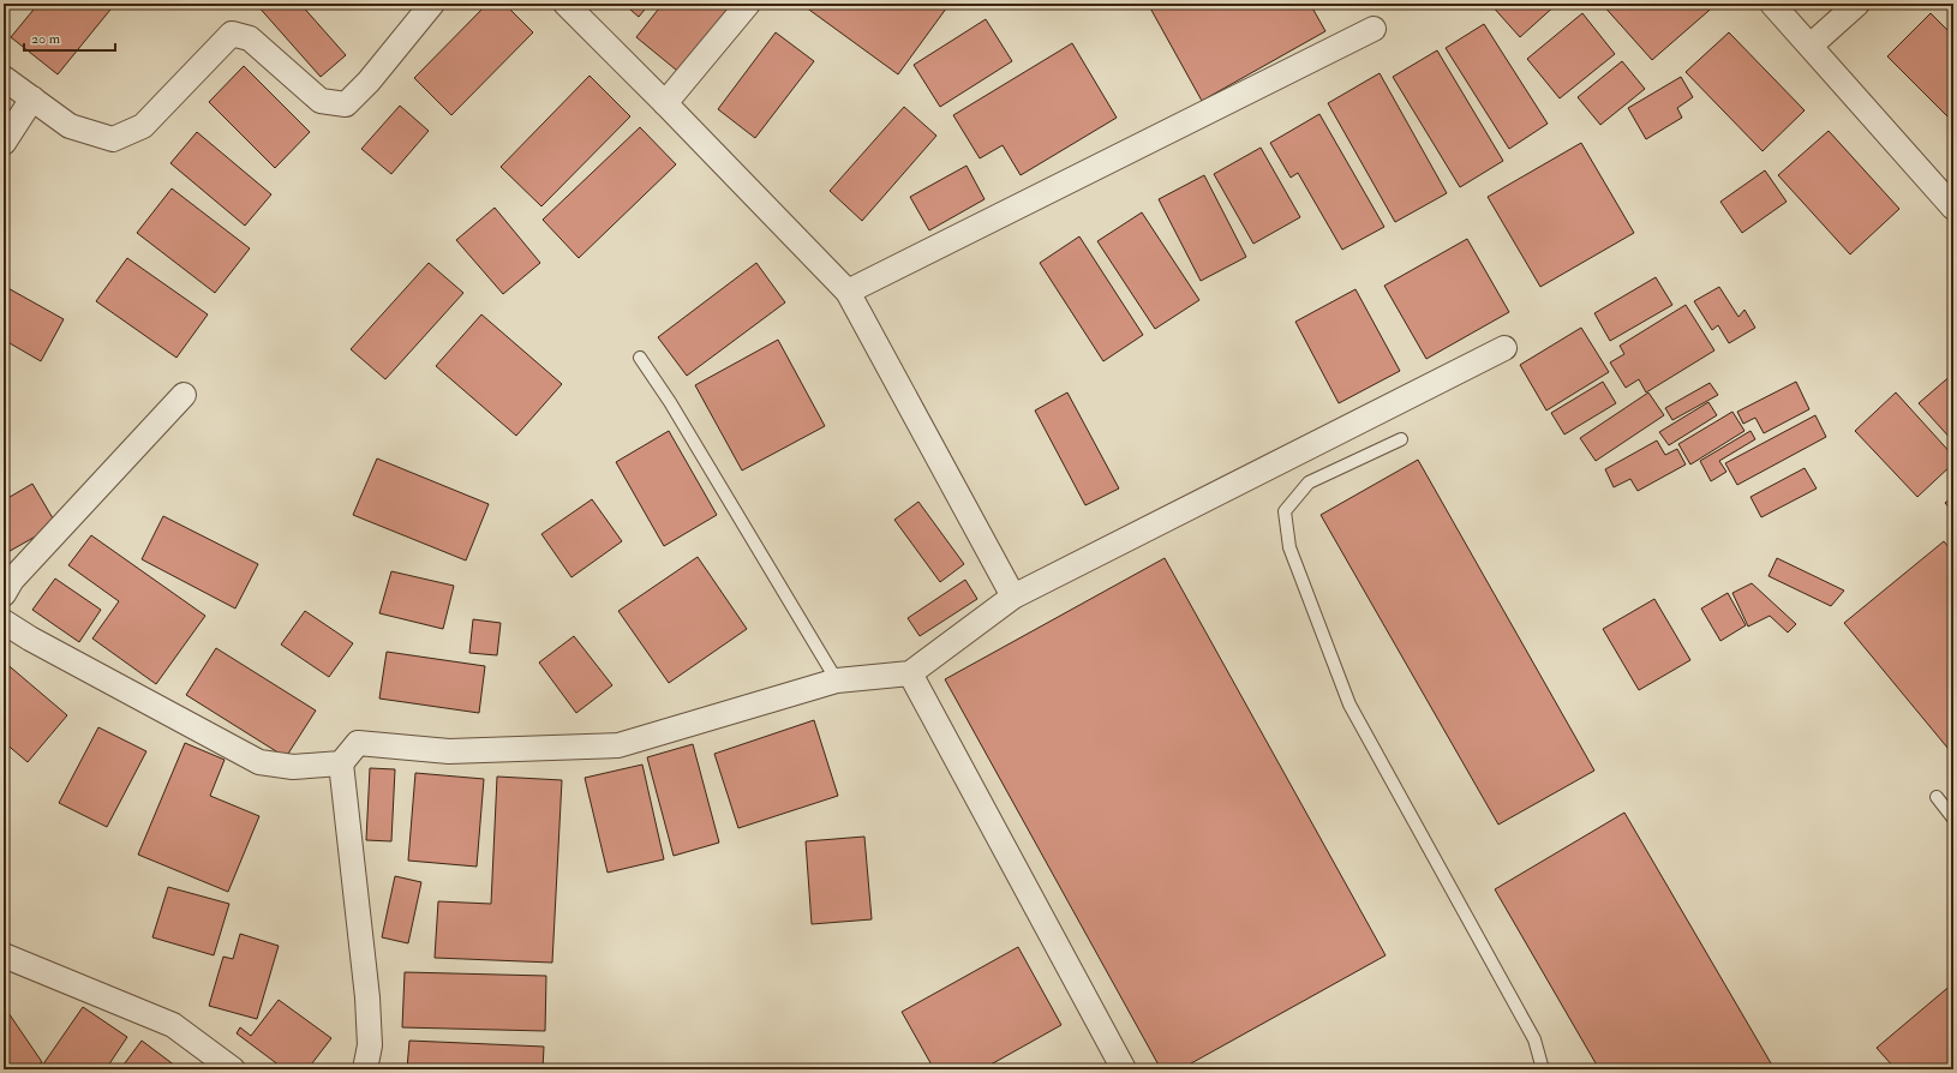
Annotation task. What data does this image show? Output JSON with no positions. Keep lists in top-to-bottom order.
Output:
{
  "scale_bar": "20 m"
}
